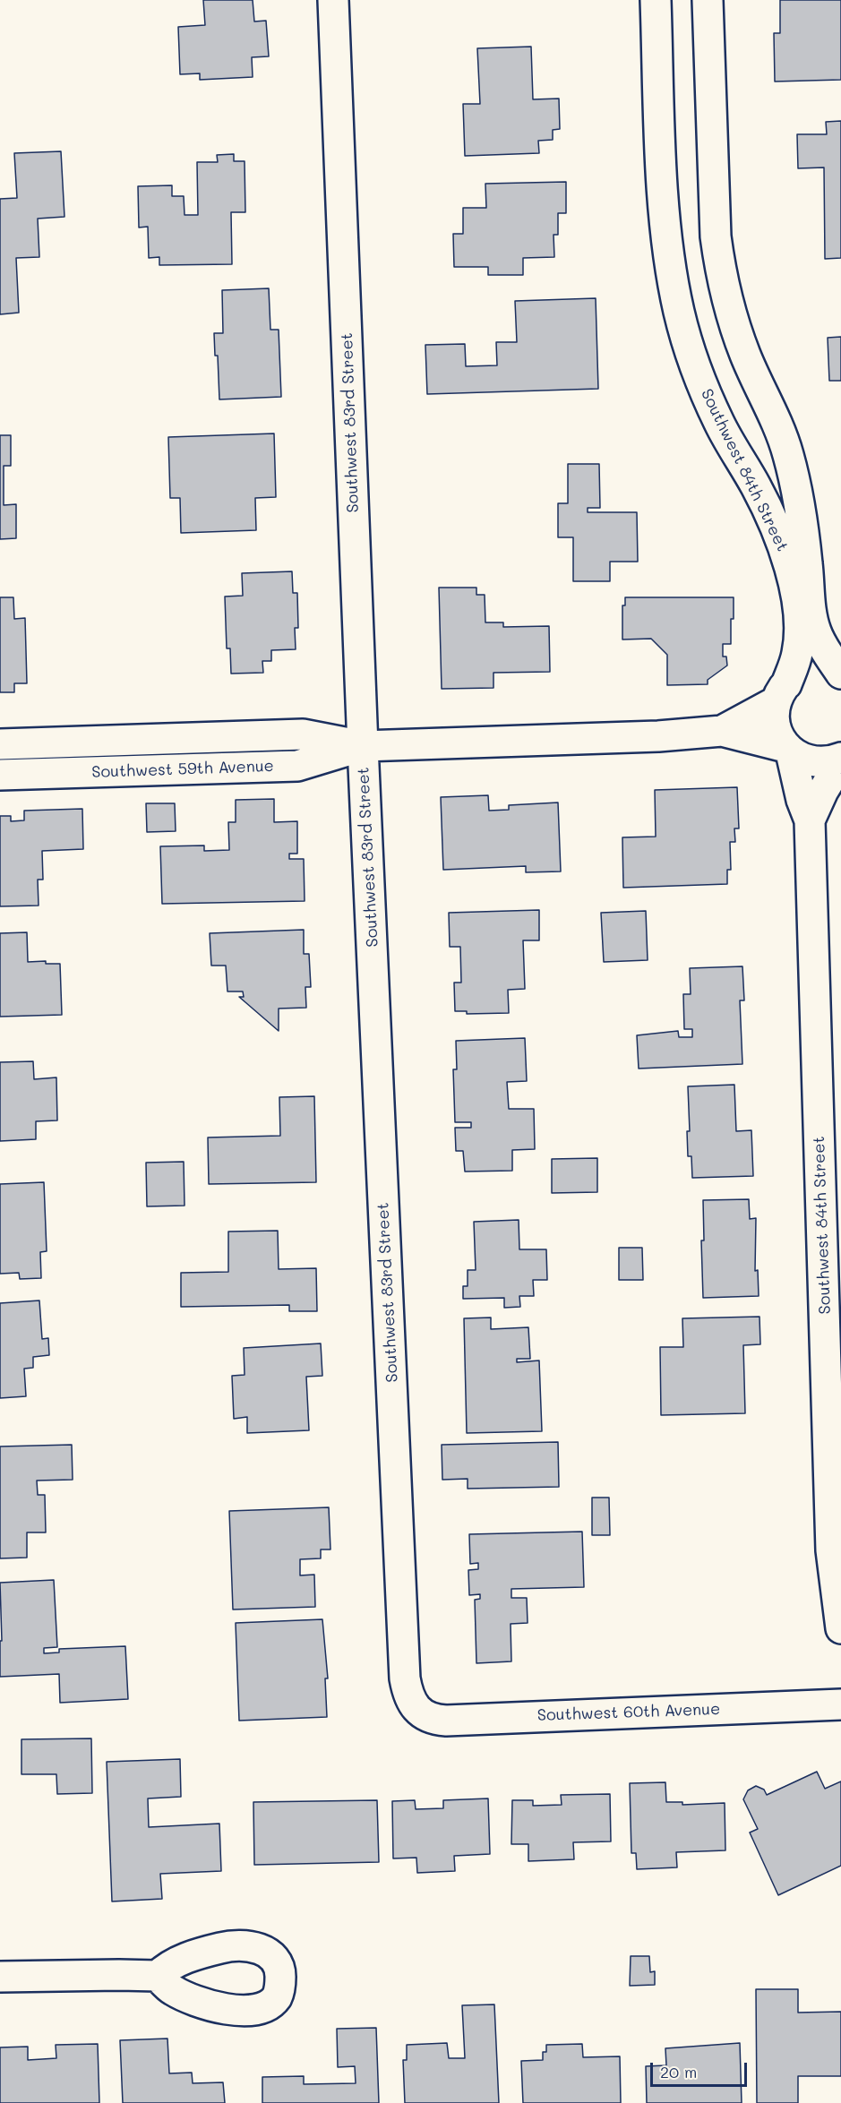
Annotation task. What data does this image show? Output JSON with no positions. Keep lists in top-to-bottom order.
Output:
{
  "streets": {
    "street": [
      "Southwest 83rd Street",
      "Southwest 84th Street",
      "Southwest 59th Avenue",
      "Southwest 60th Avenue"
    ]
  },
  "crossings": [
    ["Southwest 83rd Street", "Southwest 59th Avenue"],
    ["Southwest 83rd Street", "Southwest 60th Avenue"],
    ["Southwest 84th Street", "Southwest 59th Avenue"]
  ],
  "scale_bar": "20 m"
}
